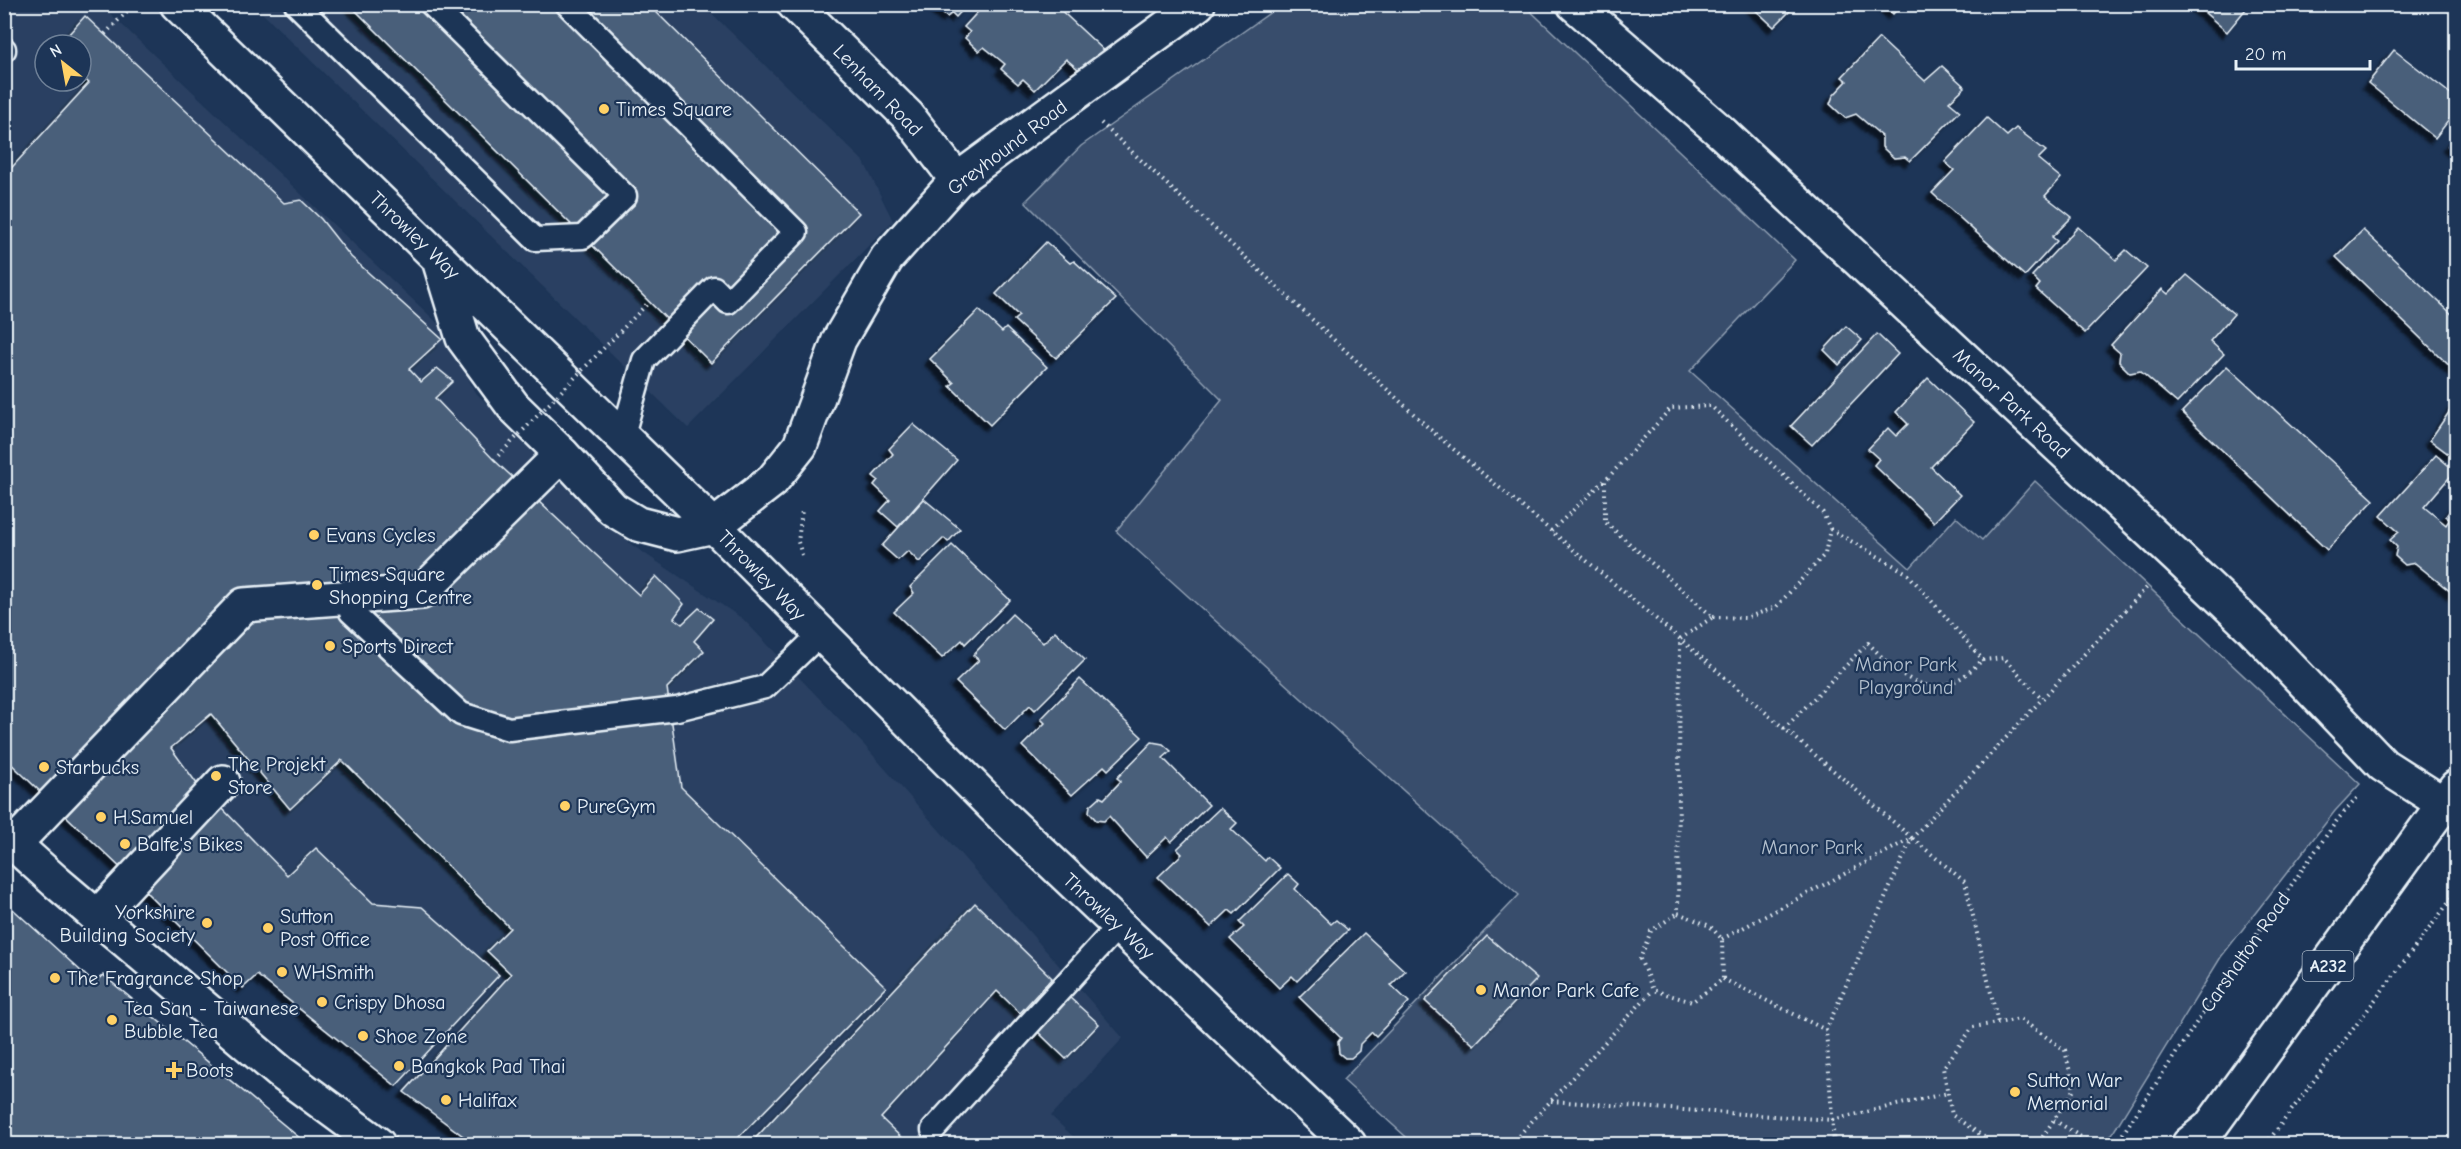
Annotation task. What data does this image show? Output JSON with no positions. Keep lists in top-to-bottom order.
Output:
{
  "streets": {
    "main road": [
      "Lenham Road",
      "Greyhound Road",
      "Throwley Way",
      "Manor Park Road",
      "A232"
    ],
    "path": ["Carshalton Road"]
  },
  "crossings": [
    ["Lenham Road", "Greyhound Road"],
    ["Greyhound Road", "Throwley Way"],
    ["Manor Park Road", "Carshalton Road"],
    ["Manor Park Road", "A232"]
  ],
  "parks": ["Manor Park Playground", "Manor Park"],
  "places": {
    "other": [
      "Times Square",
      "Evans Cycles",
      "Times Square Shopping Centre",
      "Sports Direct",
      "Starbucks",
      "The Projekt Store",
      "PureGym",
      "H.Samuel",
      "Balfe's Bikes",
      "Yorkshire Building Society",
      "Sutton Post Office",
      "WHSmith",
      "The Fragrance Shop",
      "Manor Park Cafe",
      "Crispy Dhosa",
      "Tea San - Taiwanese Bubble Tea",
      "Shoe Zone",
      "Bangkok Pad Thai",
      "Sutton War Memorial",
      "Halifax"
    ],
    "health": ["Boots"]
  },
  "scale_bar": "20 m",
  "north": "top left"
}
